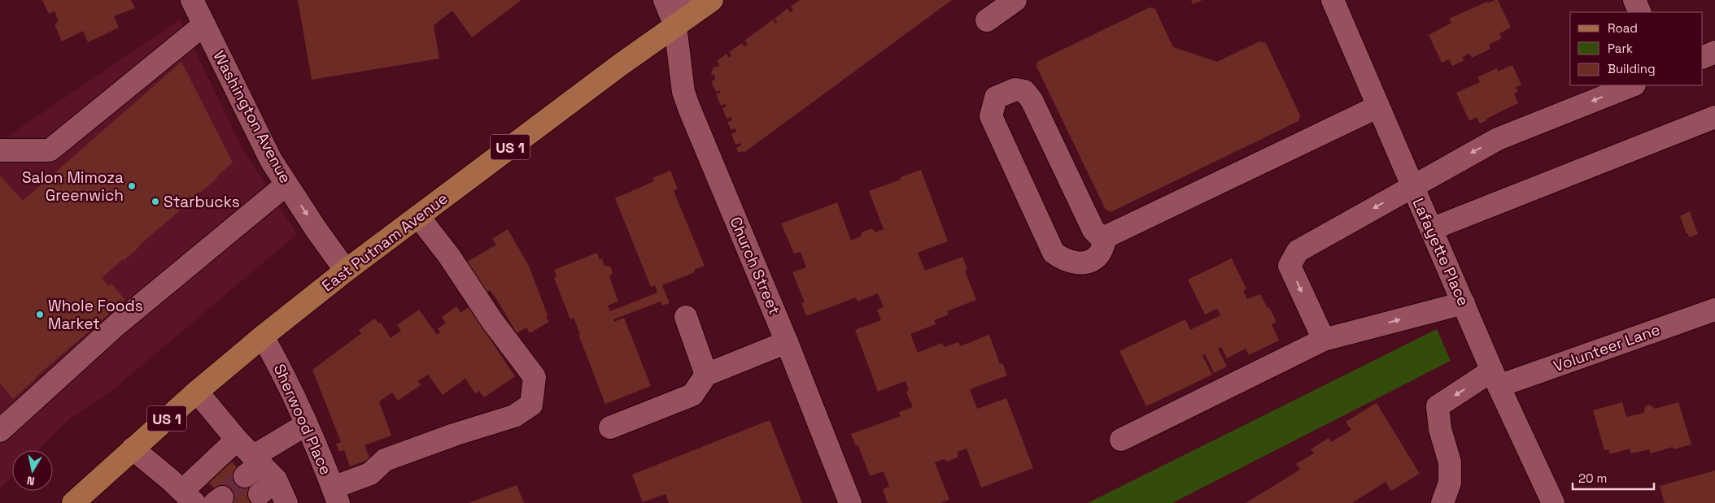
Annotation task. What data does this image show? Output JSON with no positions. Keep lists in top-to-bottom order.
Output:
{
  "streets": {
    "main road": ["US 1", "East Putnam Avenue"],
    "street": [
      "Washington Avenue",
      "Lafayette Place",
      "Church Street",
      "Volunteer Lane",
      "Sherwood Place"
    ]
  },
  "crossings": [
    ["Washington Avenue", "East Putnam Avenue"],
    ["East Putnam Avenue", "Church Street"],
    ["East Putnam Avenue", "Sherwood Place"],
    ["Lafayette Place", "Volunteer Lane"]
  ],
  "places": ["Salon Mimoza Greenwich", "Starbucks", "Whole Foods Market"],
  "legend": ["Road", "Park", "Building"],
  "scale_bar": "20 m",
  "north": "bottom"
}
